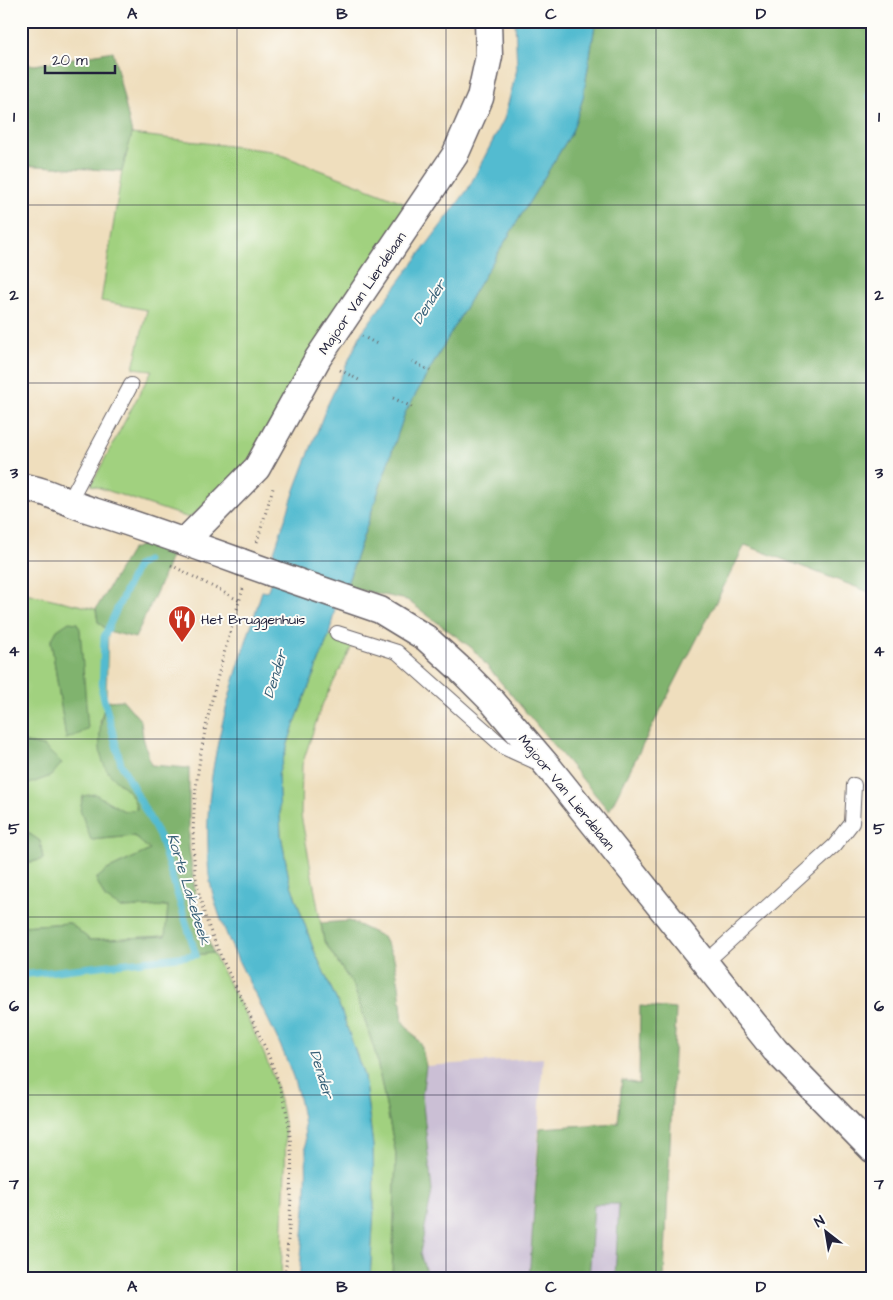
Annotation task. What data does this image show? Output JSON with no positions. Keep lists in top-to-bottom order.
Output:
{
  "streets": {
    "street": ["Majoor Van Lierdelaan"]
  },
  "water": ["Dender", "Korte Lakebeek"],
  "places": {
    "restaurant": ["Het Bruggenhuis"]
  },
  "scale_bar": "20 m",
  "north": "top left",
  "grid": {
    "columns": [
      "A",
      "B",
      "C",
      "D"
    ],
    "rows": [
      "1",
      "2",
      "3",
      "4",
      "5",
      "6",
      "7"
    ]
  }
}
